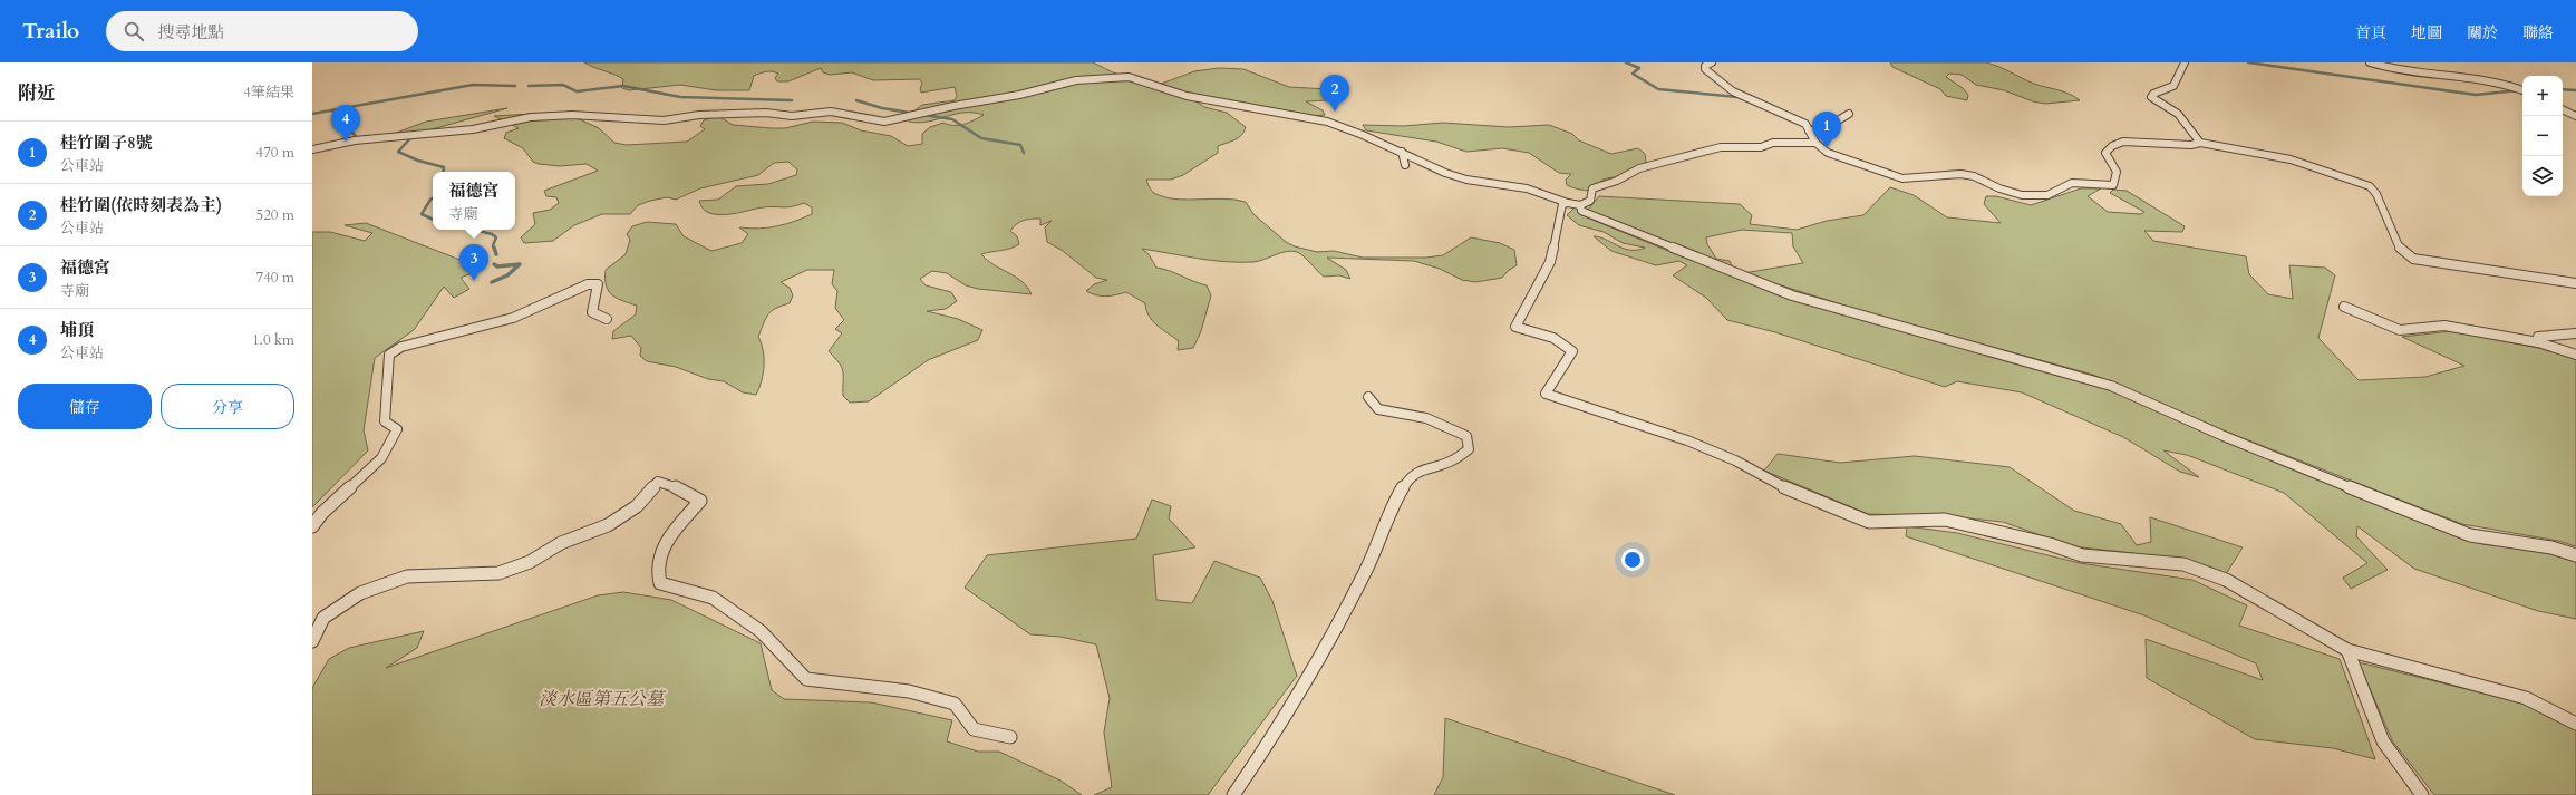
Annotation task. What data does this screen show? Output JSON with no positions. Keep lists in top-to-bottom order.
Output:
{
  "parks": ["淡水區第五公墓"],
  "page": {
    "header": "Trailo",
    "search": "搜尋地點",
    "nav": [
      "首頁",
      "地圖",
      "關於",
      "聯絡"
    ],
    "heading": ["附近", "4筆結果"],
    "pins": [
      "2",
      "4",
      "1",
      "3"
    ],
    "map_buttons": ["+", "−"],
    "list": [
      {
        "mark": "1",
        "name": "桂竹圍子8號",
        "note": "公車站",
        "value": "470 m"
      },
      {
        "mark": "2",
        "name": "桂竹圍(依時刻表為主)",
        "note": "公車站",
        "value": "520 m"
      },
      {
        "mark": "3",
        "name": "福德宮",
        "note": "寺廟",
        "value": "740 m"
      },
      {
        "mark": "4",
        "name": "埔頂",
        "note": "公車站",
        "value": "1.0 km"
      }
    ],
    "popup": ["福德宮", "寺廟"],
    "buttons": ["儲存", "分享"]
  }
}
